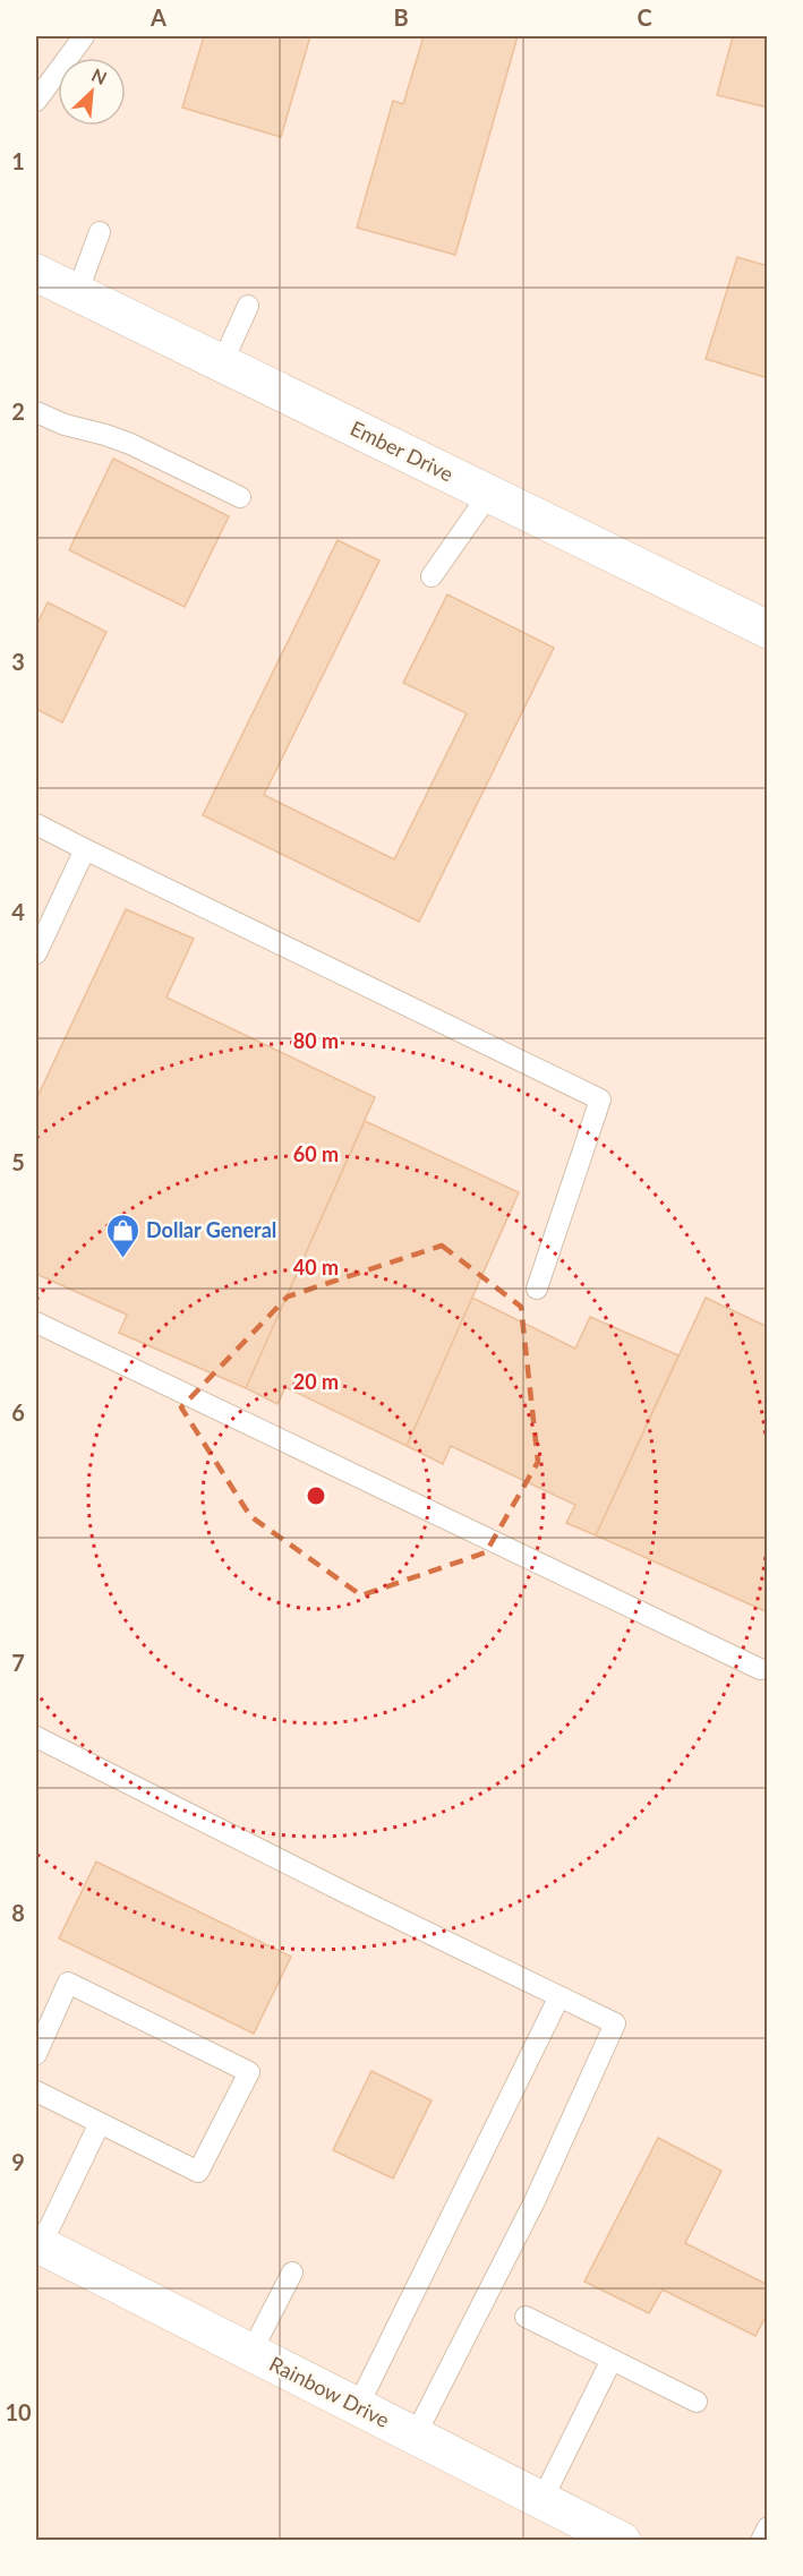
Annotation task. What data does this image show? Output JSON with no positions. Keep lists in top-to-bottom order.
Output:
{
  "streets": {
    "street": ["Ember Drive", "Rainbow Drive"]
  },
  "places": {
    "shop": ["Dollar General"]
  },
  "north": "top right",
  "grid": {
    "columns": ["A", "B", "C"],
    "rows": [
      "1",
      "2",
      "3",
      "4",
      "5",
      "6",
      "7",
      "8",
      "9",
      "10"
    ]
  },
  "rings": [
    "80 m",
    "60 m",
    "40 m",
    "20 m"
  ]
}
